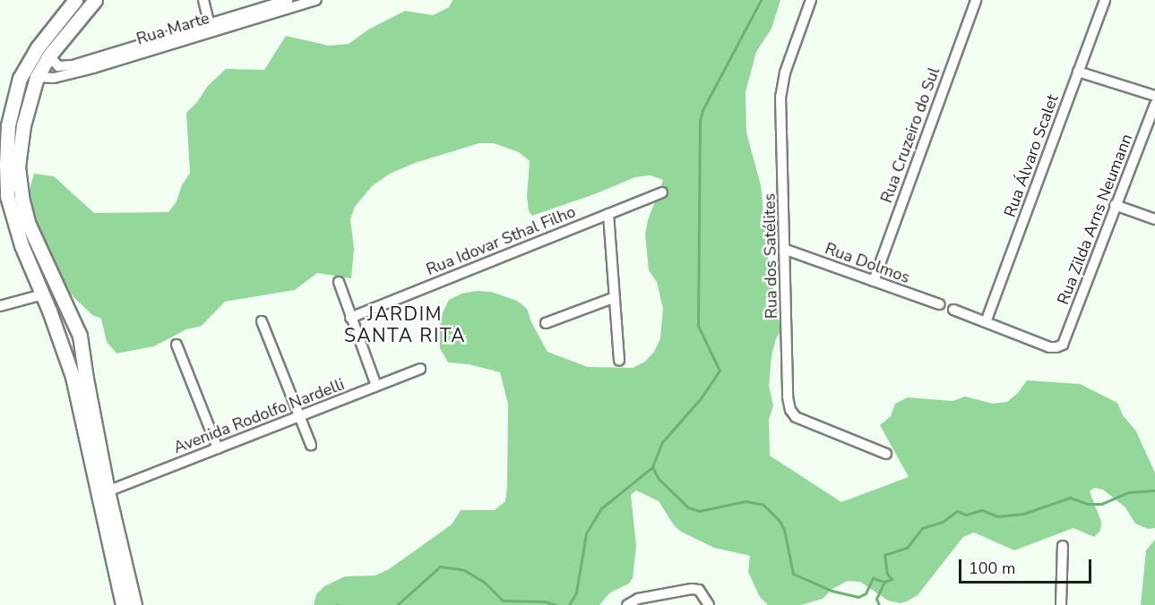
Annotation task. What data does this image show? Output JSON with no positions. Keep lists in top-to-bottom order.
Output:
{
  "streets": {
    "street": [
      "Rua Marte",
      "Rua Cruzeiro do Sul",
      "Rua Álvaro Scalet",
      "Rua Zilda Arns Neumann",
      "Rua Idovar Sthal Filho",
      "Rua dos Satélites",
      "Rua Dolmos",
      "Avenida Rodolfo Nardelli"
    ]
  },
  "crossings": [
    ["Rua Cruzeiro do Sul", "Rua Dolmos"],
    ["Rua Álvaro Scalet", "Rua Zilda Arns Neumann"],
    ["Rua dos Satélites", "Rua Dolmos"]
  ],
  "districts": ["JARDIM SANTA RITA"],
  "scale_bar": "100 m"
}
